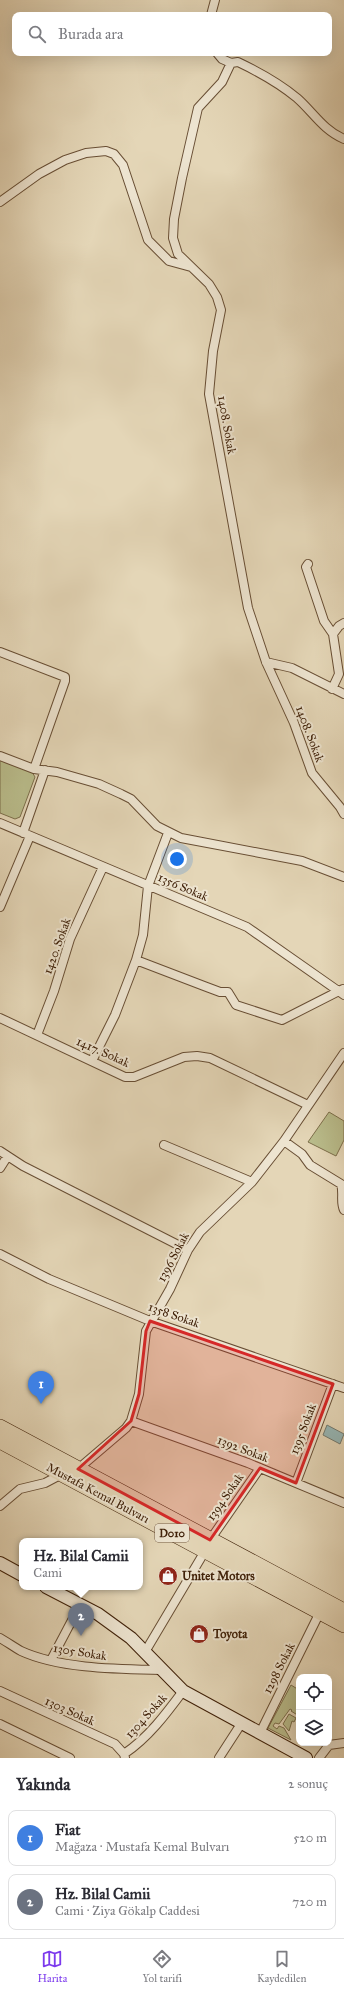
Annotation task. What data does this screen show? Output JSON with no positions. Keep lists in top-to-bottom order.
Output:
{
  "streets": {
    "highway": ["Mustafa Kemal Bulvarı", "D010"],
    "street": [
      "1408. Sokak",
      "1356 Sokak",
      "1420. Sokak",
      "1417. Sokak",
      "1396 Sokak",
      "1358 Sokak",
      "1395 Sokak",
      "1392 Sokak",
      "1394 Sokak",
      "1305 Sokak",
      "1298 Sokak",
      "1303 Sokak",
      "1304 Sokak"
    ]
  },
  "crossings": [
    ["1356 Sokak", "1420. Sokak"],
    ["1420. Sokak", "1417. Sokak"],
    ["1417. Sokak", "1396 Sokak"],
    ["1396 Sokak", "1358 Sokak"],
    ["1396 Sokak", "1392 Sokak"],
    ["1396 Sokak", "Mustafa Kemal Bulvarı"],
    ["1358 Sokak", "1395 Sokak"],
    ["1395 Sokak", "1392 Sokak"],
    ["1392 Sokak", "1394 Sokak"],
    ["Mustafa Kemal Bulvarı", "1394 Sokak"],
    ["Mustafa Kemal Bulvarı", "1298 Sokak"],
    ["1303 Sokak", "1304 Sokak"]
  ],
  "places": {
    "shop": ["Unitet Motors", "Toyota"]
  },
  "page": {
    "search": "Burada ara",
    "pins": ["1", "2"],
    "popup": ["Hz. Bilal Camii", "Cami"],
    "heading": ["Yakında", "2 sonuç"],
    "list": [
      {
        "mark": "1",
        "name": "Fiat",
        "note": "Mağaza · Mustafa Kemal Bulvarı",
        "value": "520 m"
      },
      {
        "mark": "2",
        "name": "Hz. Bilal Camii",
        "note": "Cami · Ziya Gökalp Caddesi",
        "value": "720 m"
      }
    ],
    "nav": ["Harita", "Yol tarifi", "Kaydedilen"]
  }
}
